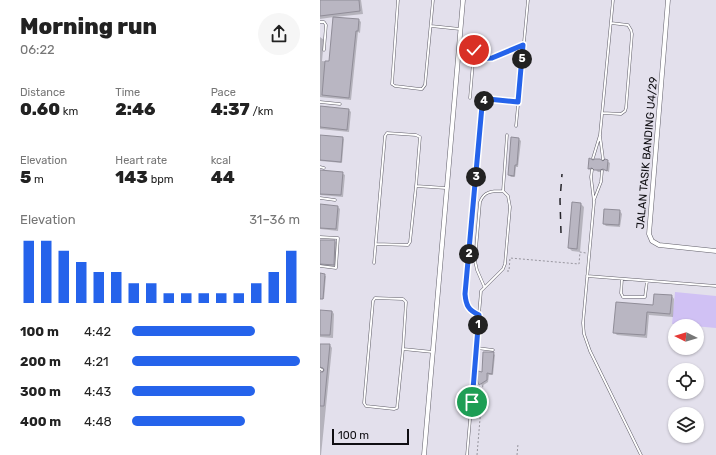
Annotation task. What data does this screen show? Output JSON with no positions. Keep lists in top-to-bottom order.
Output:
{
  "streets": {
    "street": ["JALAN TASIK BANDING U4/29"]
  },
  "scale_bar": "100 m",
  "north": "left",
  "page": {
    "heading": ["Morning run", "06:22"],
    "pins": [
      "5",
      "4",
      "3",
      "2",
      "1"
    ],
    "stats": [
      ["Distance", "0.60 km"],
      ["Time", "2:46"],
      ["Pace", "4:37 /km"],
      ["Elevation", "5 m"],
      ["Heart rate", "143 bpm"],
      ["kcal", "44"]
    ],
    "chart": ["Elevation", "31–36 m"],
    "list": [
      {
        "name": "100 m",
        "note": "4:42"
      },
      {
        "name": "200 m",
        "note": "4:21"
      },
      {
        "name": "300 m",
        "note": "4:43"
      },
      {
        "name": "400 m",
        "note": "4:48"
      }
    ],
    "scale": "100 m"
  }
}
